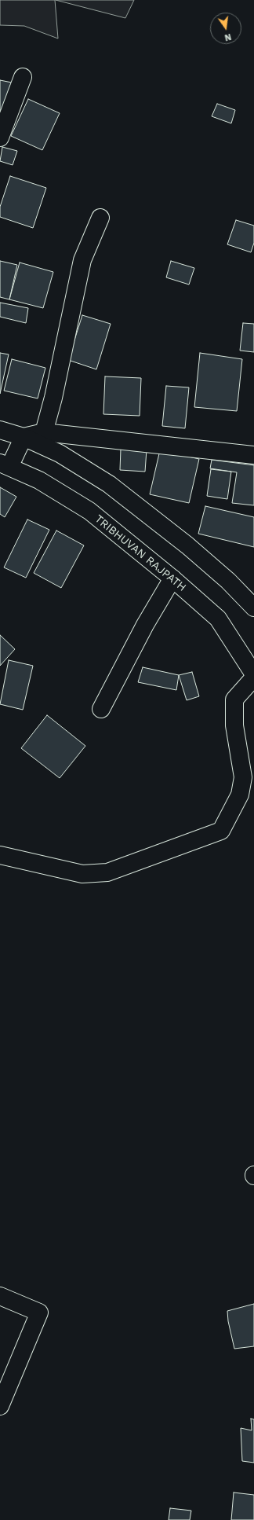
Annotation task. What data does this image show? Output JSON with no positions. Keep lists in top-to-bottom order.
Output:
{
  "streets": {
    "main road": ["TRIBHUVAN RAJPATH"]
  },
  "north": "bottom"
}
